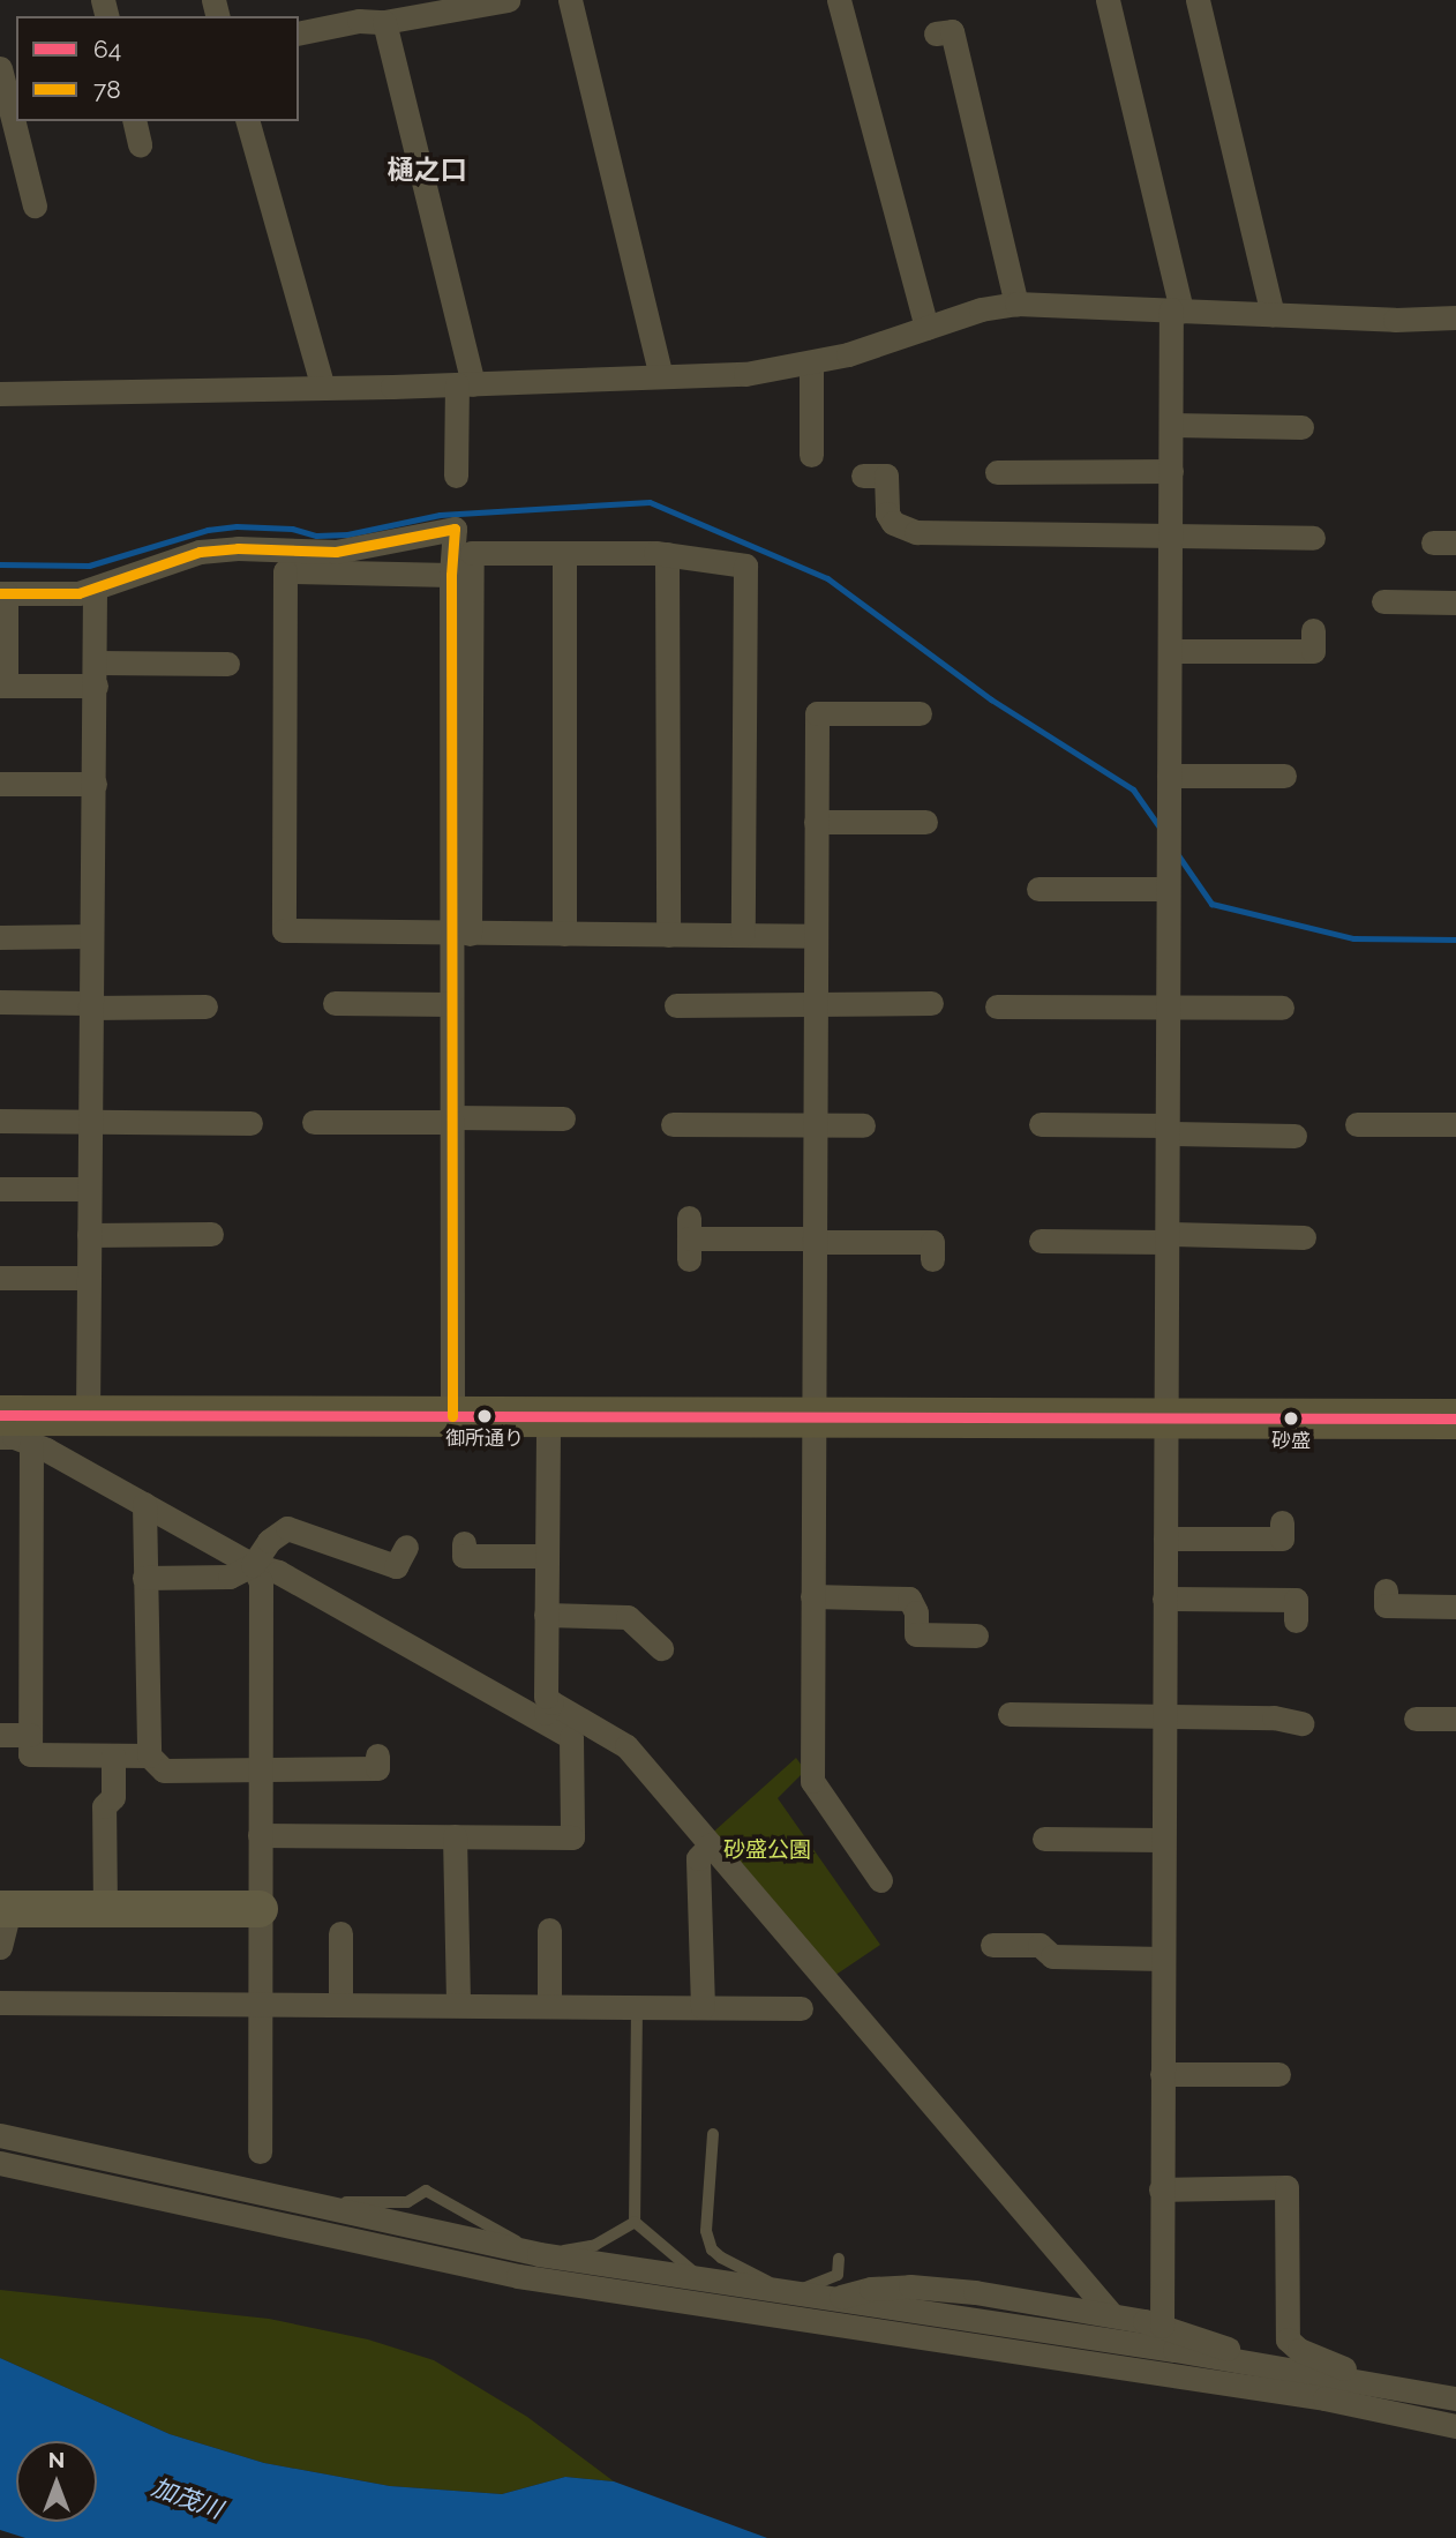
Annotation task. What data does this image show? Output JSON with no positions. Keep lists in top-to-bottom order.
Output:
{
  "districts": ["樋之口"],
  "water": ["加茂川"],
  "parks": ["砂盛公園"],
  "places": ["御所通り", "砂盛"],
  "lines": ["transit line 78", "transit line 64"],
  "legend": ["64", "78"],
  "north": "top"
}
